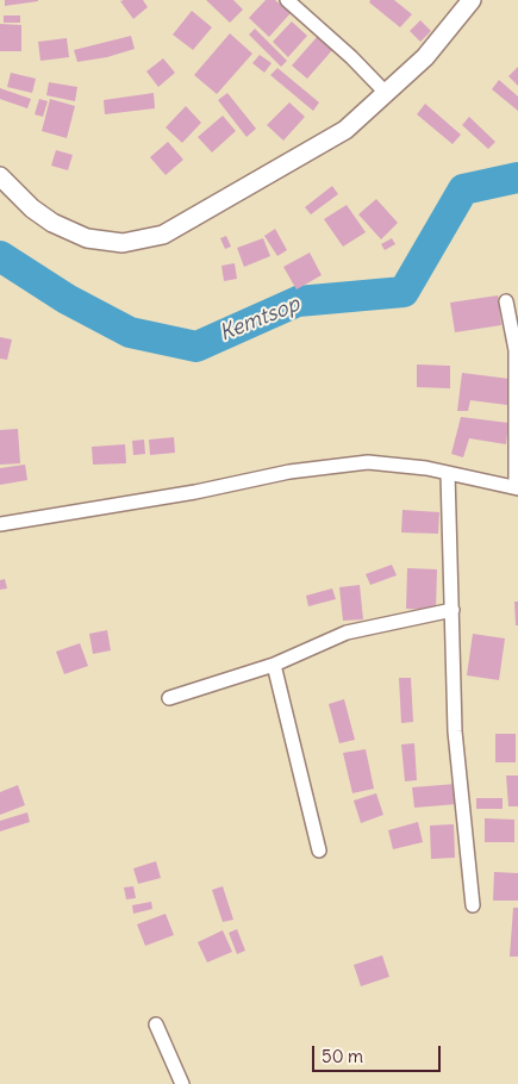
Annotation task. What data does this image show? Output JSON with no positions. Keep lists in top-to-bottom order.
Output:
{
  "water": ["Kemtsop"],
  "scale_bar": "50 m"
}
